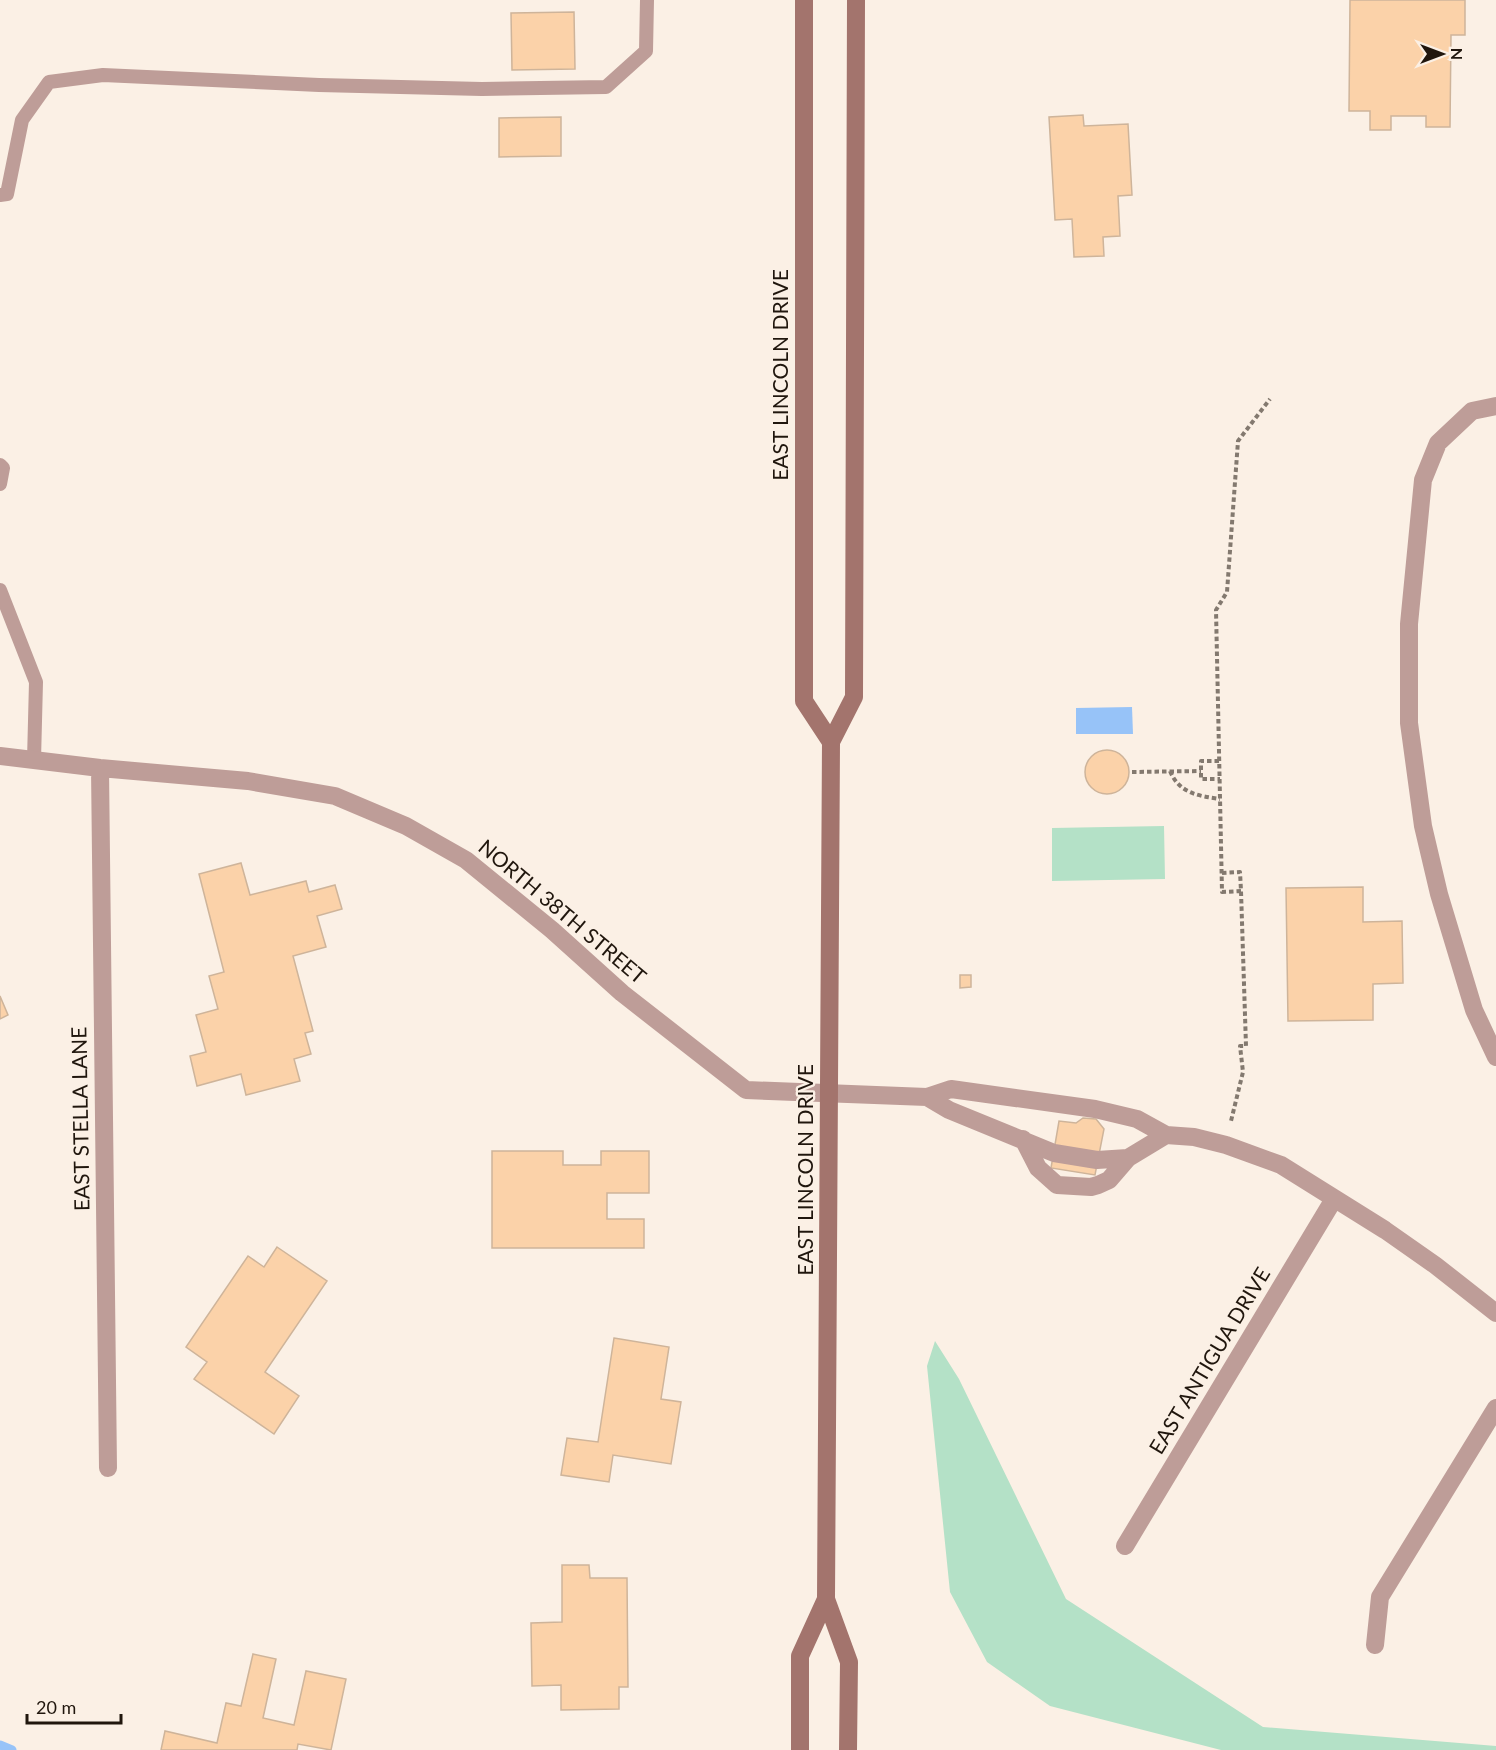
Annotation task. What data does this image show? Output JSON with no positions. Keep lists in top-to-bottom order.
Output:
{
  "streets": {
    "main road": ["EAST LINCOLN DRIVE"],
    "street": ["NORTH 38TH STREET", "EAST STELLA LANE", "EAST ANTIGUA DRIVE"]
  },
  "crossings": [
    ["EAST LINCOLN DRIVE", "NORTH 38TH STREET"],
    ["NORTH 38TH STREET", "EAST STELLA LANE"]
  ],
  "scale_bar": "20 m",
  "north": "right"
}
